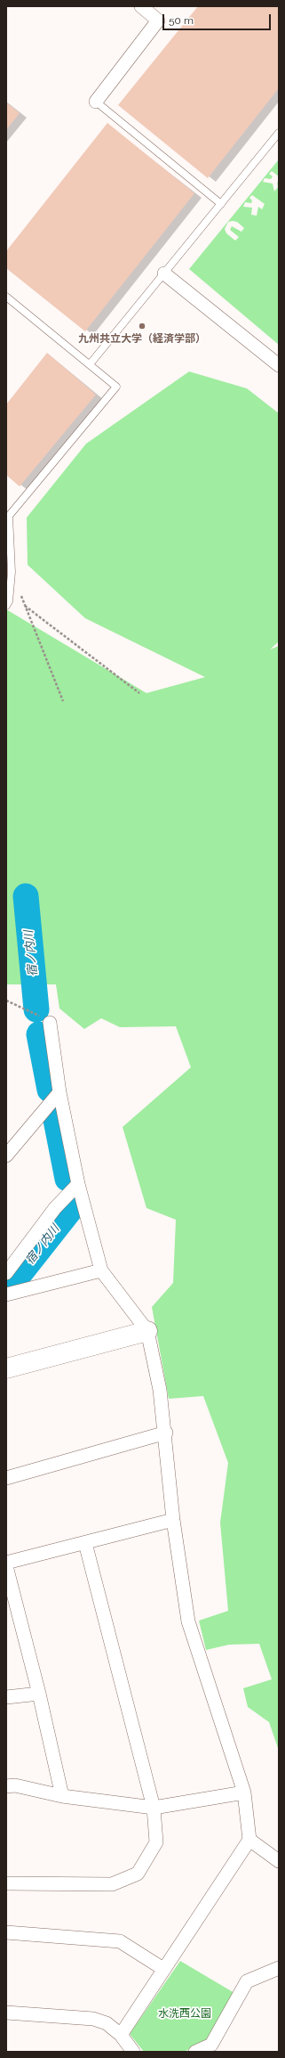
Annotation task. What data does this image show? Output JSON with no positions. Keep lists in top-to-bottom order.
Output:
{
  "water": ["宿ノ内川"],
  "parks": ["水洗西公園"],
  "places": ["九州共立大学（経済学部）"],
  "scale_bar": "50 m"
}
